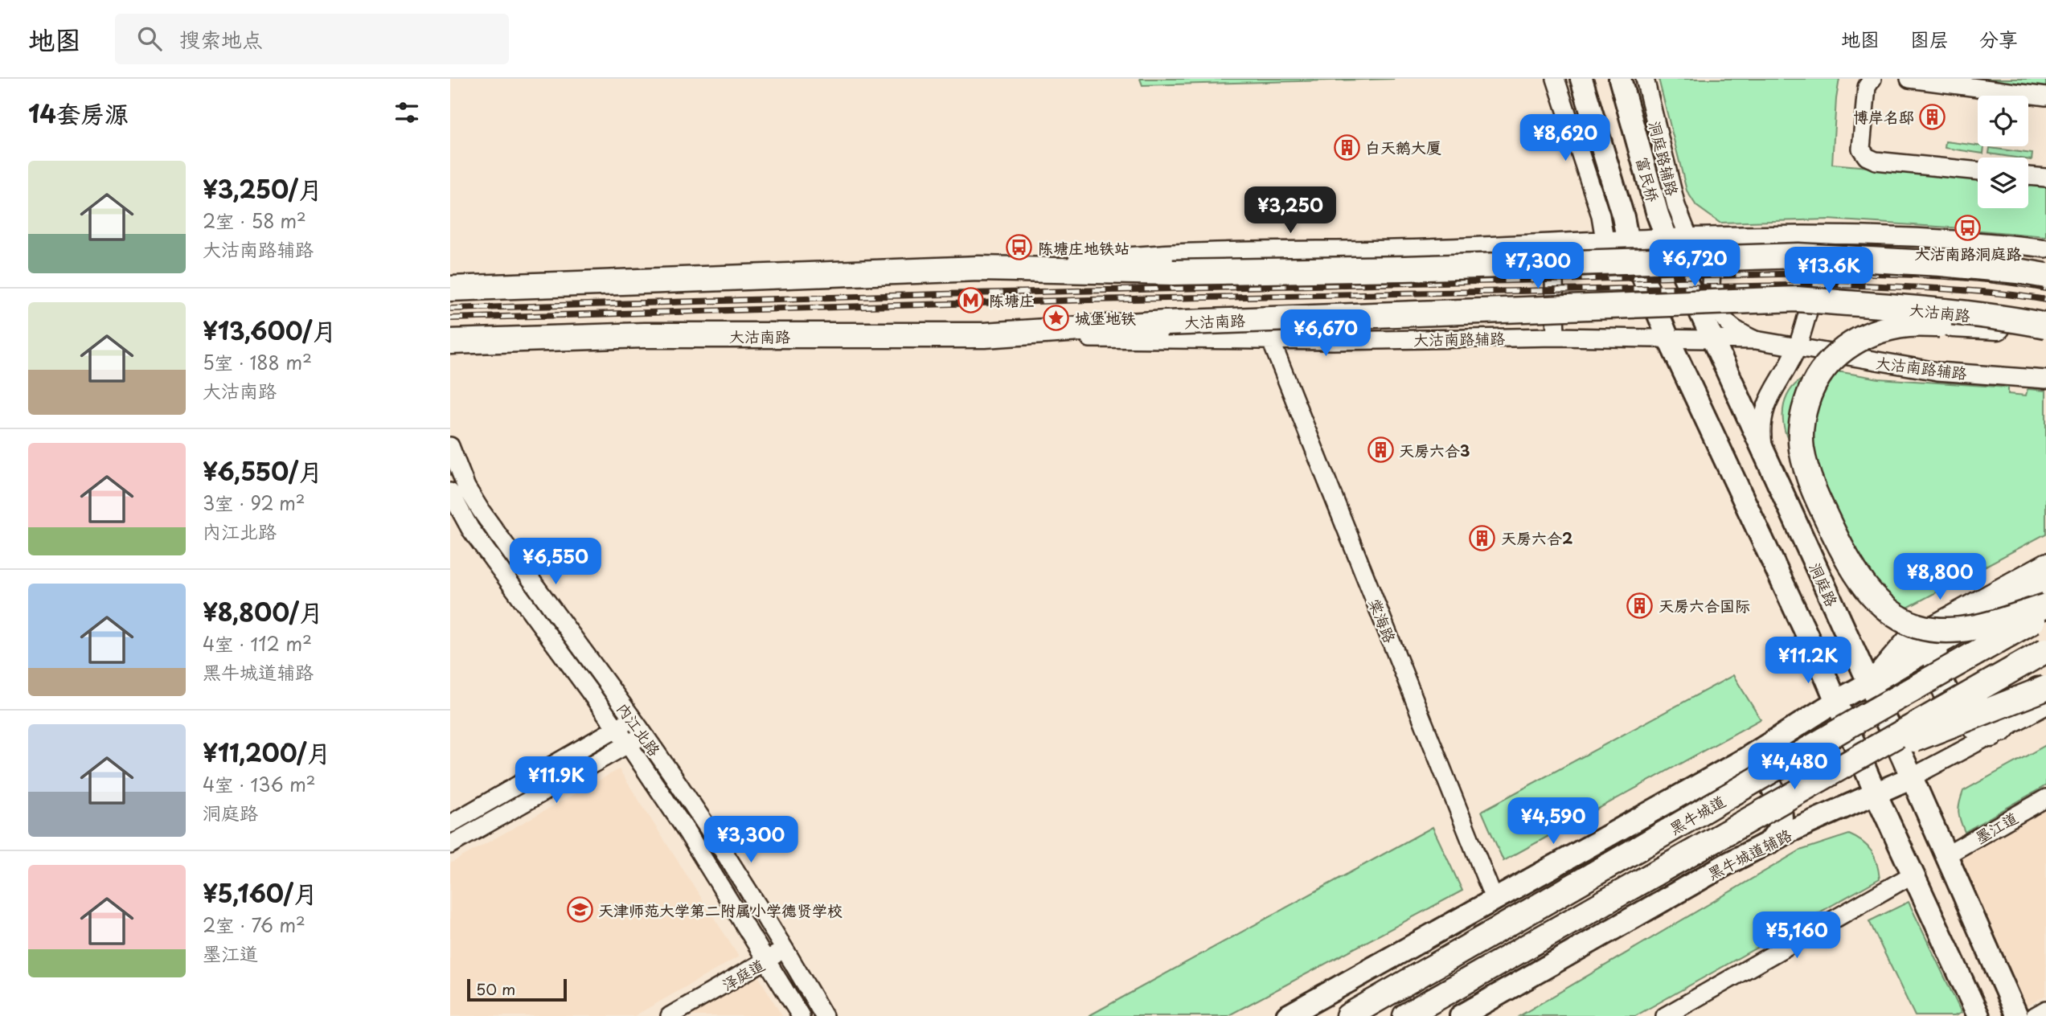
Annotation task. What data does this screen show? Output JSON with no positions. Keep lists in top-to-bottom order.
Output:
{
  "streets": {
    "highway": ["大沽南路", "黑牛城道"],
    "main road": ["富民桥", "洞庭路", "黑牛城道辅路"],
    "street": [
      "洞庭路辅路",
      "大沽南路辅路",
      "棠海路",
      "内江北路",
      "墨江道",
      "泽庭道"
    ]
  },
  "crossings": [
    ["富民桥", "洞庭路"],
    ["大沽南路", "大沽南路辅路"],
    ["大沽南路辅路", "洞庭路"],
    ["大沽南路辅路", "棠海路"],
    ["洞庭路", "墨江道"],
    ["洞庭路", "黑牛城道辅路"],
    ["内江北路", "泽庭道"]
  ],
  "places": {
    "building": [
      "博岸名邸",
      "白天鹅大厦",
      "天房六合3",
      "天房六合2",
      "天房六合国际"
    ],
    "bus stop": ["大沽南路洞庭路", "陈塘庄地铁站"],
    "metro station": ["陈塘庄"],
    "place": ["城堡地铁"],
    "school or university": ["天津师范大学第二附属小学德贤学校"]
  },
  "scale_bar": "50 m",
  "page": {
    "header": "地图",
    "search": "搜索地点",
    "nav": ["地图", "图层", "分享"],
    "heading": "14套房源",
    "price": [
      "¥8,620",
      "¥3,250",
      "¥6,720",
      "¥7,300",
      "¥13.6K",
      "¥6,670",
      "¥6,550",
      "¥8,800",
      "¥11.2K",
      "¥4,480",
      "¥11.9K",
      "¥4,590",
      "¥3,300",
      "¥5,160"
    ],
    "list": [
      {
        "name": "¥3,250/月",
        "note": "2室 · 58 m² · 大沽南路辅路"
      },
      {
        "name": "¥13,600/月",
        "note": "5室 · 188 m² · 大沽南路"
      },
      {
        "name": "¥6,550/月",
        "note": "3室 · 92 m² · 内江北路"
      },
      {
        "name": "¥8,800/月",
        "note": "4室 · 112 m² · 黑牛城道辅路"
      },
      {
        "name": "¥11,200/月",
        "note": "4室 · 136 m² · 洞庭路"
      },
      {
        "name": "¥5,160/月",
        "note": "2室 · 76 m² · 墨江道"
      }
    ],
    "scale": "50 m"
  }
}
